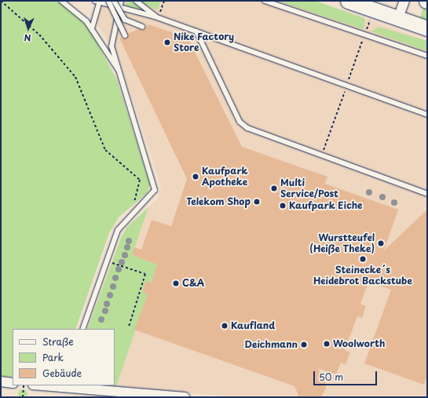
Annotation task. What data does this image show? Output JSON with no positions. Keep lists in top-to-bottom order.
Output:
{
  "places": [
    "Nike Factory Store",
    "Kaufpark Apotheke",
    "Multi Service/Post",
    "Telekom Shop",
    "Kaufpark Eiche",
    "Wurstteufel (Heiße Theke)",
    "Steinecke´s Heidebrot Backstube",
    "C&A",
    "Kaufland",
    "Woolworth",
    "Deichmann"
  ],
  "legend": ["Straße", "Park", "Gebäude"],
  "scale_bar": "50 m",
  "north": "bottom"
}
